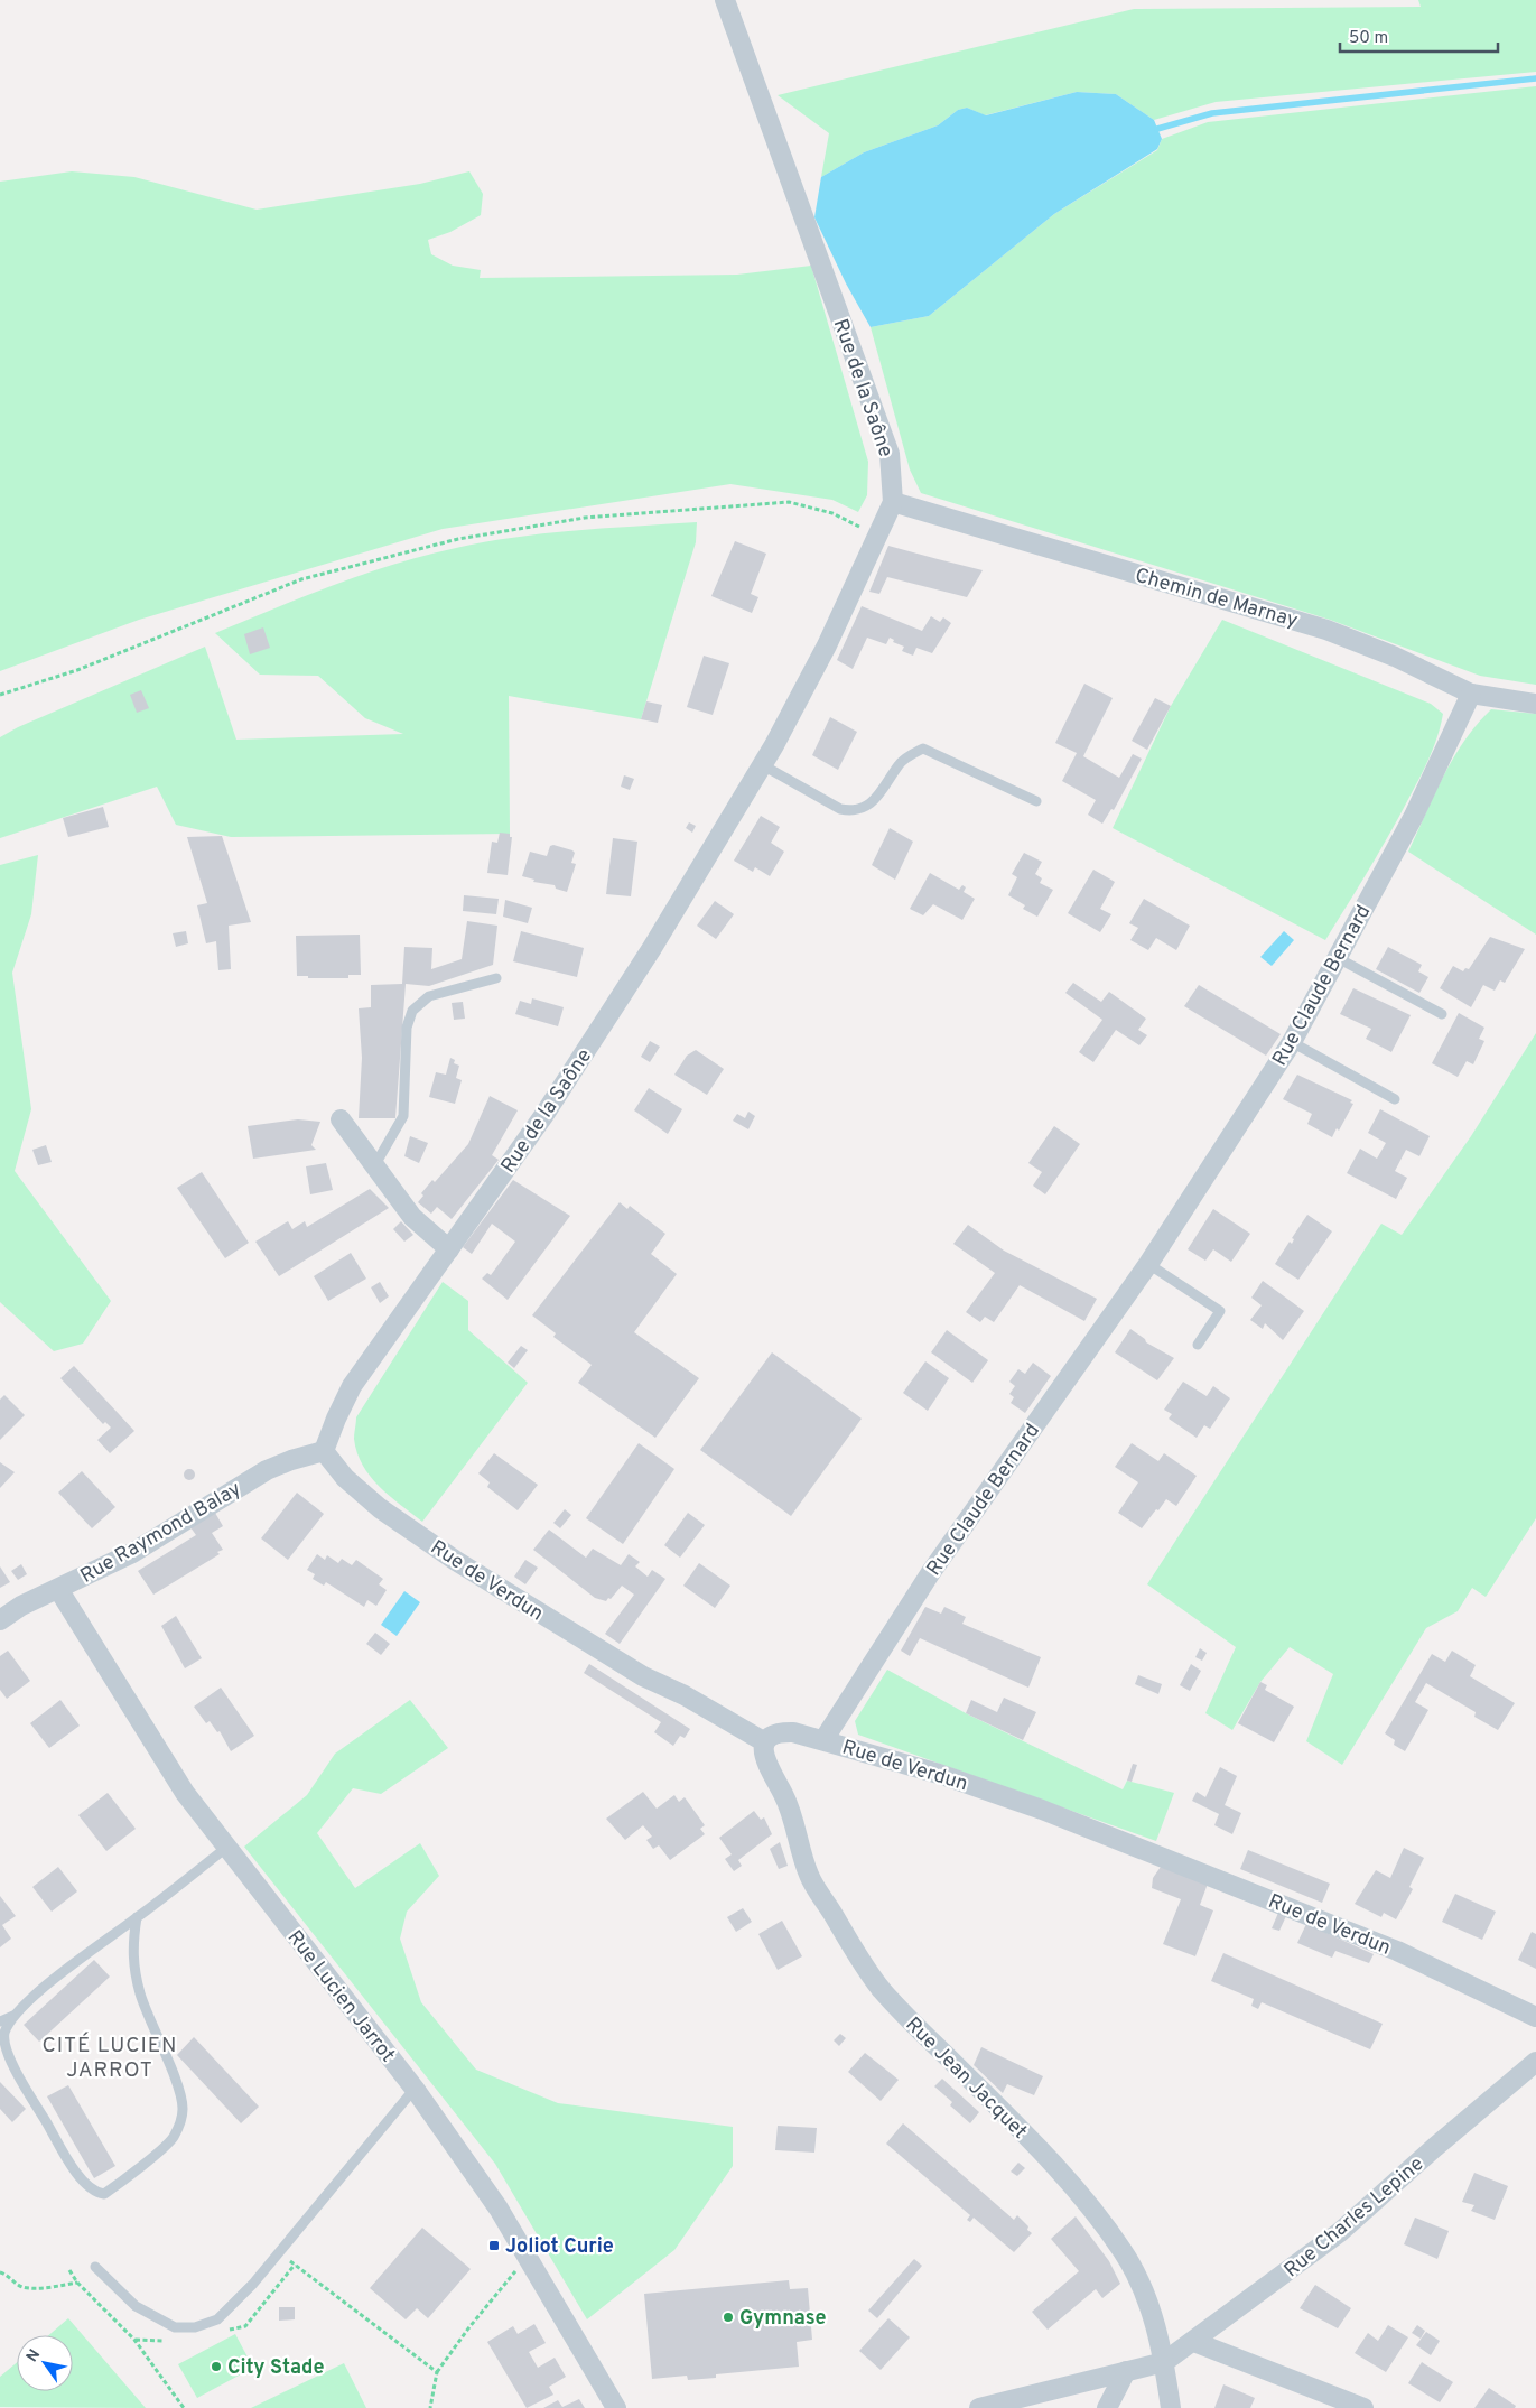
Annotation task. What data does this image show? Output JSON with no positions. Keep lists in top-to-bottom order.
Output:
{
  "streets": {
    "street": [
      "Rue de la Saône",
      "Chemin de Marnay",
      "Rue Claude Bernard",
      "Rue Raymond Balay",
      "Rue de Verdun",
      "Rue Lucien Jarrot",
      "Rue Jean Jacquet",
      "Rue Charles Lepine"
    ]
  },
  "crossings": [
    ["Rue de la Saône", "Chemin de Marnay"],
    ["Rue de la Saône", "Rue Raymond Balay"],
    ["Rue de la Saône", "Rue de Verdun"],
    ["Chemin de Marnay", "Rue Claude Bernard"],
    ["Rue Claude Bernard", "Rue de Verdun"],
    ["Rue Raymond Balay", "Rue de Verdun"],
    ["Rue Raymond Balay", "Rue Lucien Jarrot"],
    ["Rue de Verdun", "Rue Jean Jacquet"],
    ["Rue Jean Jacquet", "Rue Charles Lepine"]
  ],
  "districts": ["CITÉ LUCIEN JARROT"],
  "places": {
    "transit": ["Joliot Curie"],
    "other": ["Gymnase", "City Stade"]
  },
  "scale_bar": "50 m",
  "north": "top left"
}
